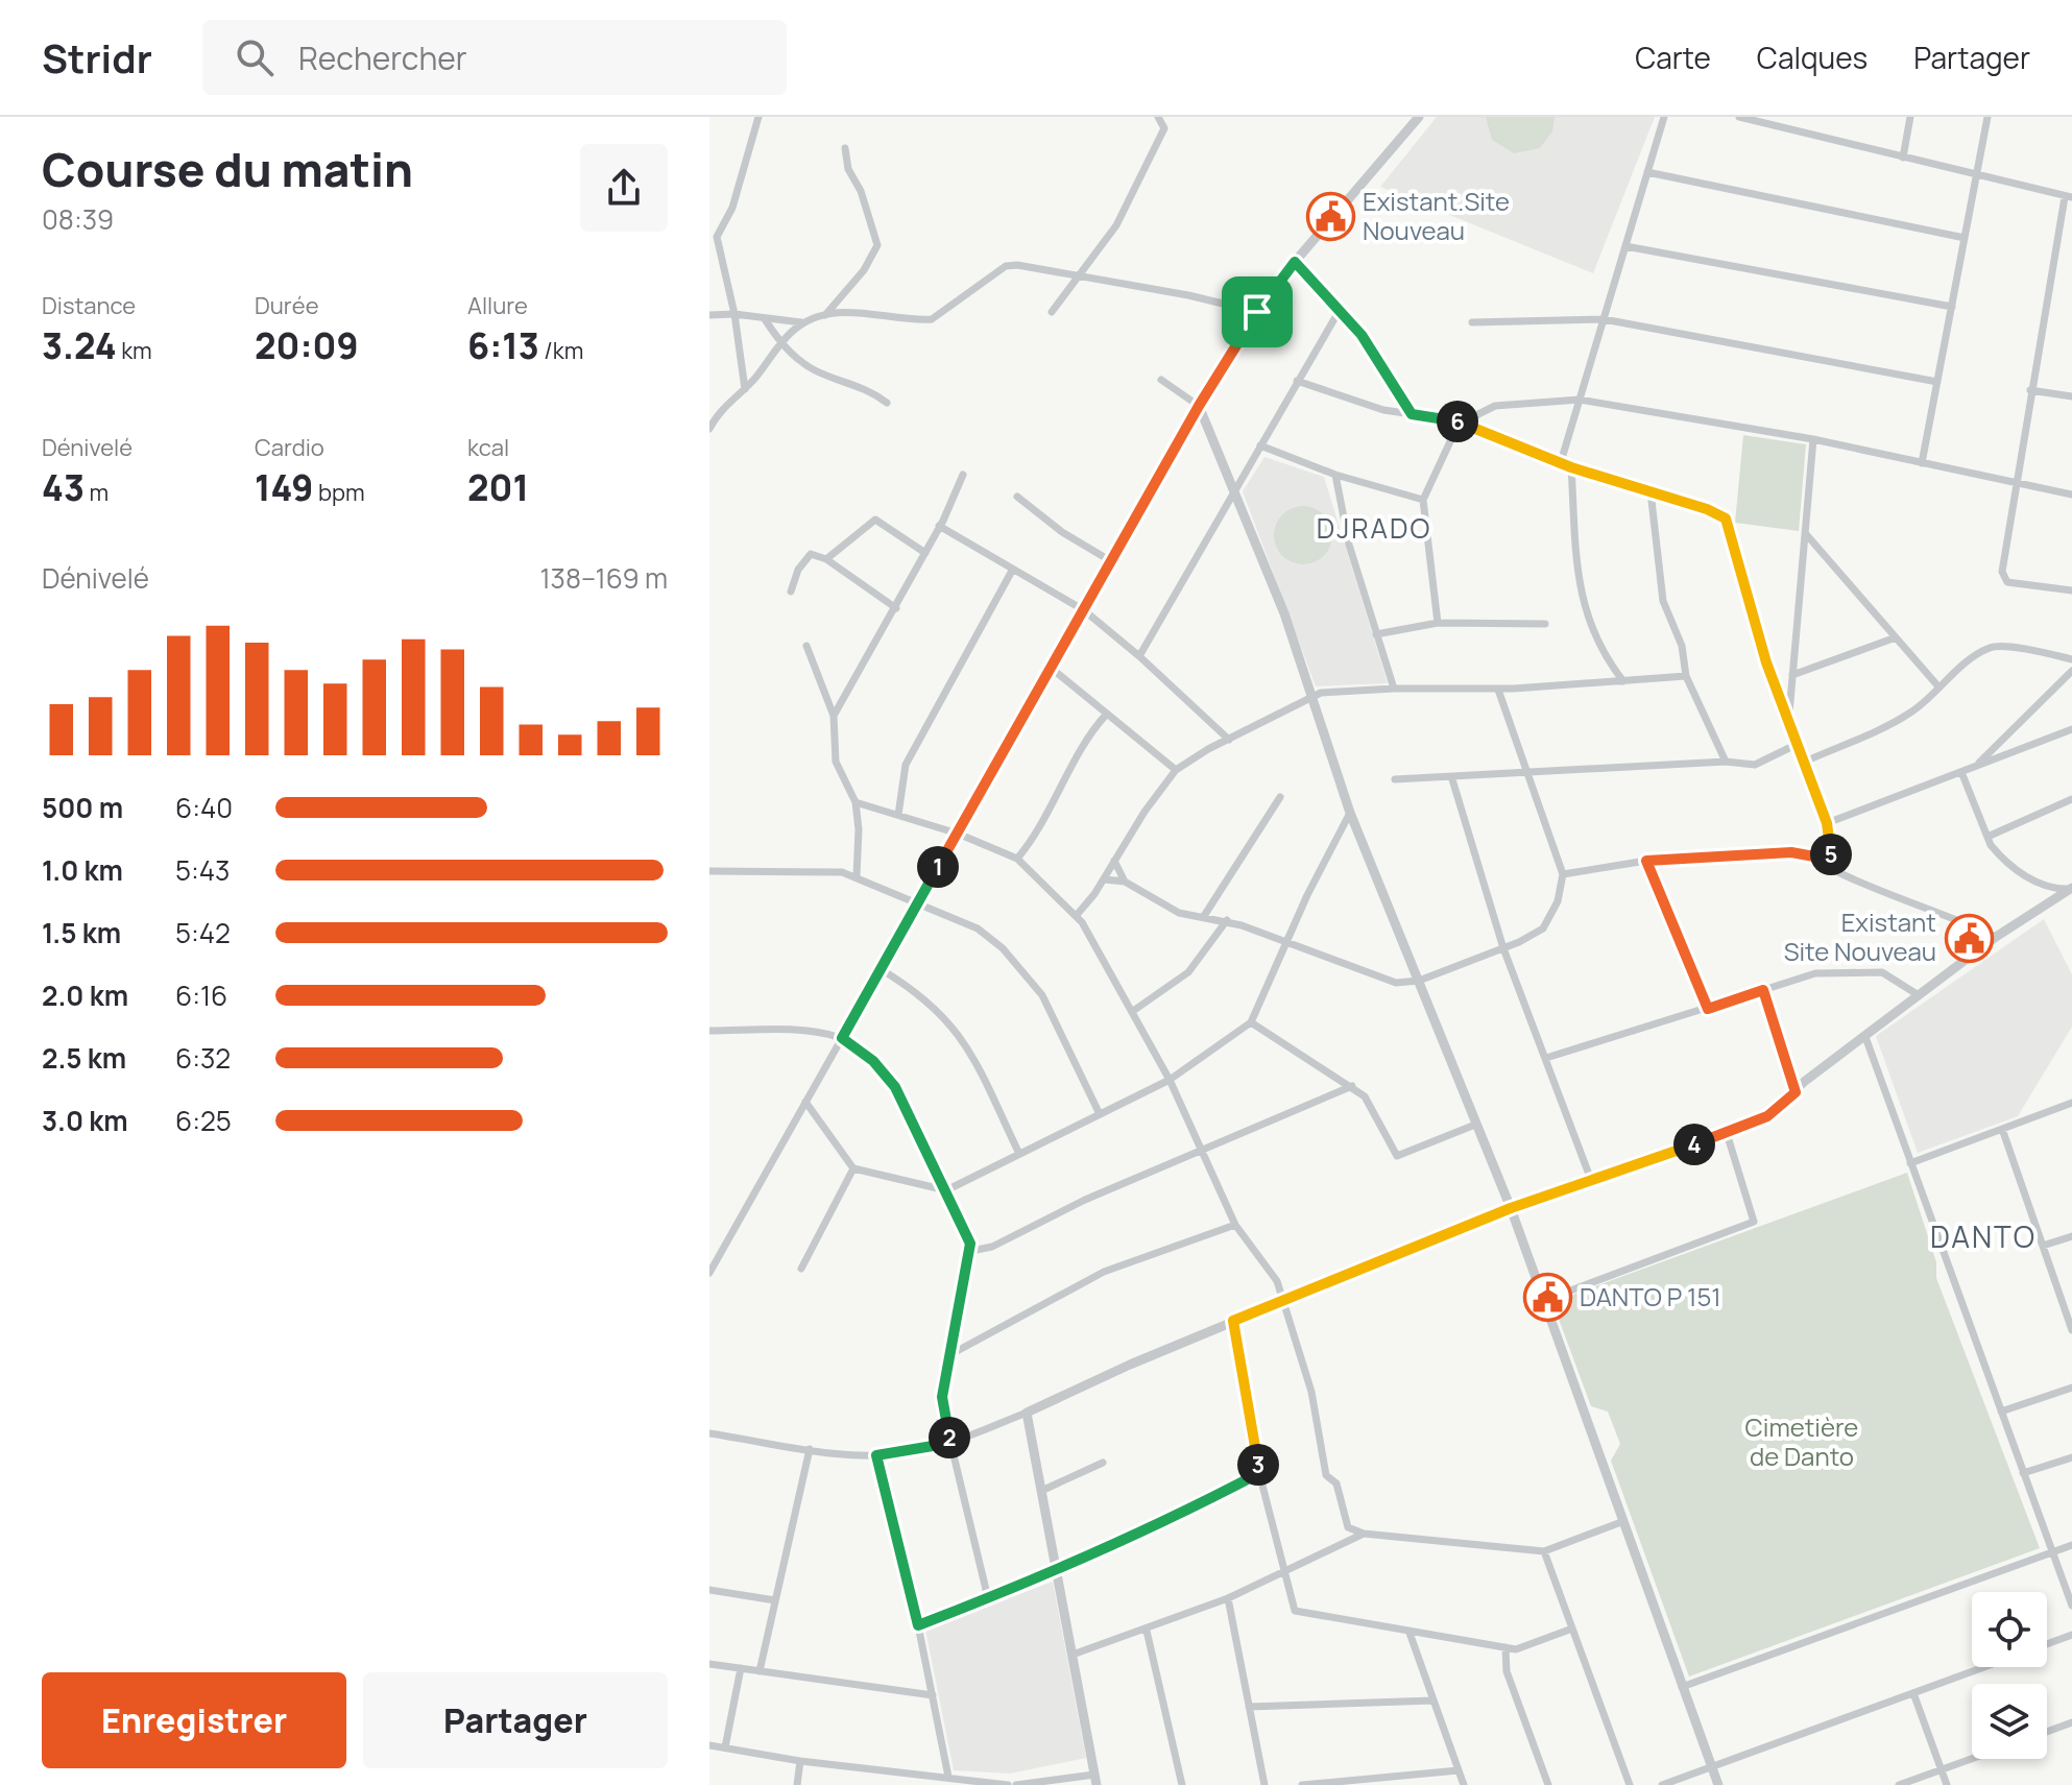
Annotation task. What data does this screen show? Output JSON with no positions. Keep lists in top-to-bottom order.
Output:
{
  "districts": ["DJRADO", "DANTO"],
  "parks": ["Cimetière de Danto"],
  "places": {
    "public building": ["Existant.Site Nouveau", "Existant Site Nouveau", "DANTO P 151"]
  },
  "page": {
    "header": "Stridr",
    "search": "Rechercher",
    "nav": ["Carte", "Calques", "Partager"],
    "heading": ["Course du matin", "08:39"],
    "stats": [
      ["Distance", "3.24 km"],
      ["Durée", "20:09"],
      ["Allure", "6:13 /km"],
      ["Dénivelé", "43 m"],
      ["Cardio", "149 bpm"],
      ["kcal", "201"]
    ],
    "pins": [
      "6",
      "5",
      "1",
      "4",
      "2",
      "3"
    ],
    "chart": ["Dénivelé", "138–169 m"],
    "list": [
      {
        "name": "500 m",
        "note": "6:40"
      },
      {
        "name": "1.0 km",
        "note": "5:43"
      },
      {
        "name": "1.5 km",
        "note": "5:42"
      },
      {
        "name": "2.0 km",
        "note": "6:16"
      },
      {
        "name": "2.5 km",
        "note": "6:32"
      },
      {
        "name": "3.0 km",
        "note": "6:25"
      }
    ],
    "buttons": ["Enregistrer", "Partager"]
  }
}
